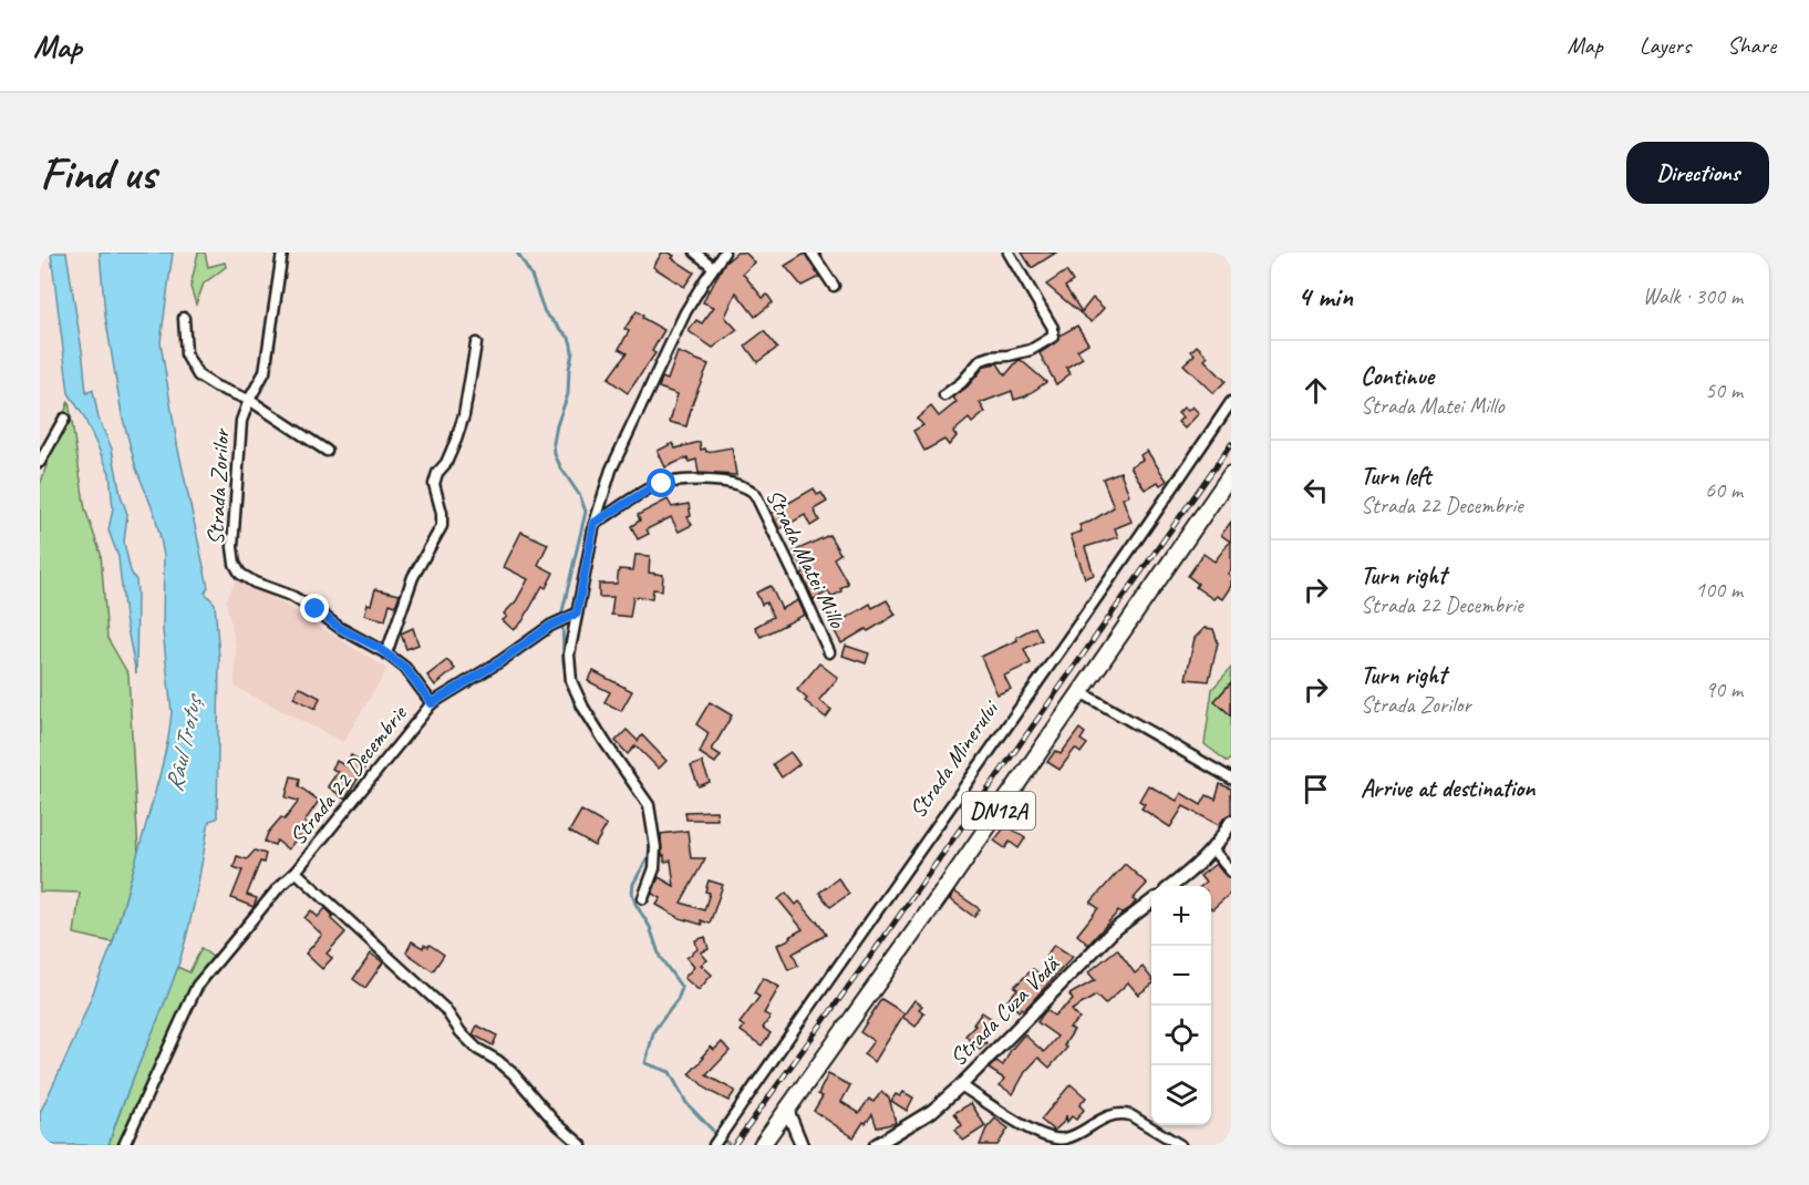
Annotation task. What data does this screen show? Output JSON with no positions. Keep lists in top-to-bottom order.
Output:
{
  "streets": {
    "main road": ["DN12A"],
    "street": [
      "Strada Zorilor",
      "Strada Matei Millo",
      "Strada Minerului",
      "Strada 22 Decembrie",
      "Strada Cuza Vodă"
    ]
  },
  "crossings": [
    ["Strada Zorilor", "Strada 22 Decembrie"]
  ],
  "water": ["Râul Trotuș"],
  "page": {
    "header": "Map",
    "nav": ["Map", "Layers", "Share"],
    "buttons": "Directions",
    "title": "Find us",
    "heading": ["4 min", "Walk · 300 m"],
    "list": [
      ["Continue", "Strada Matei Millo", "50 m"],
      ["Turn left", "Strada 22 Decembrie", "60 m"],
      ["Turn right", "Strada 22 Decembrie", "100 m"],
      ["Turn right", "Strada Zorilor", "90 m"],
      "Arrive at destination"
    ],
    "map_buttons": ["+", "−"]
  }
}
